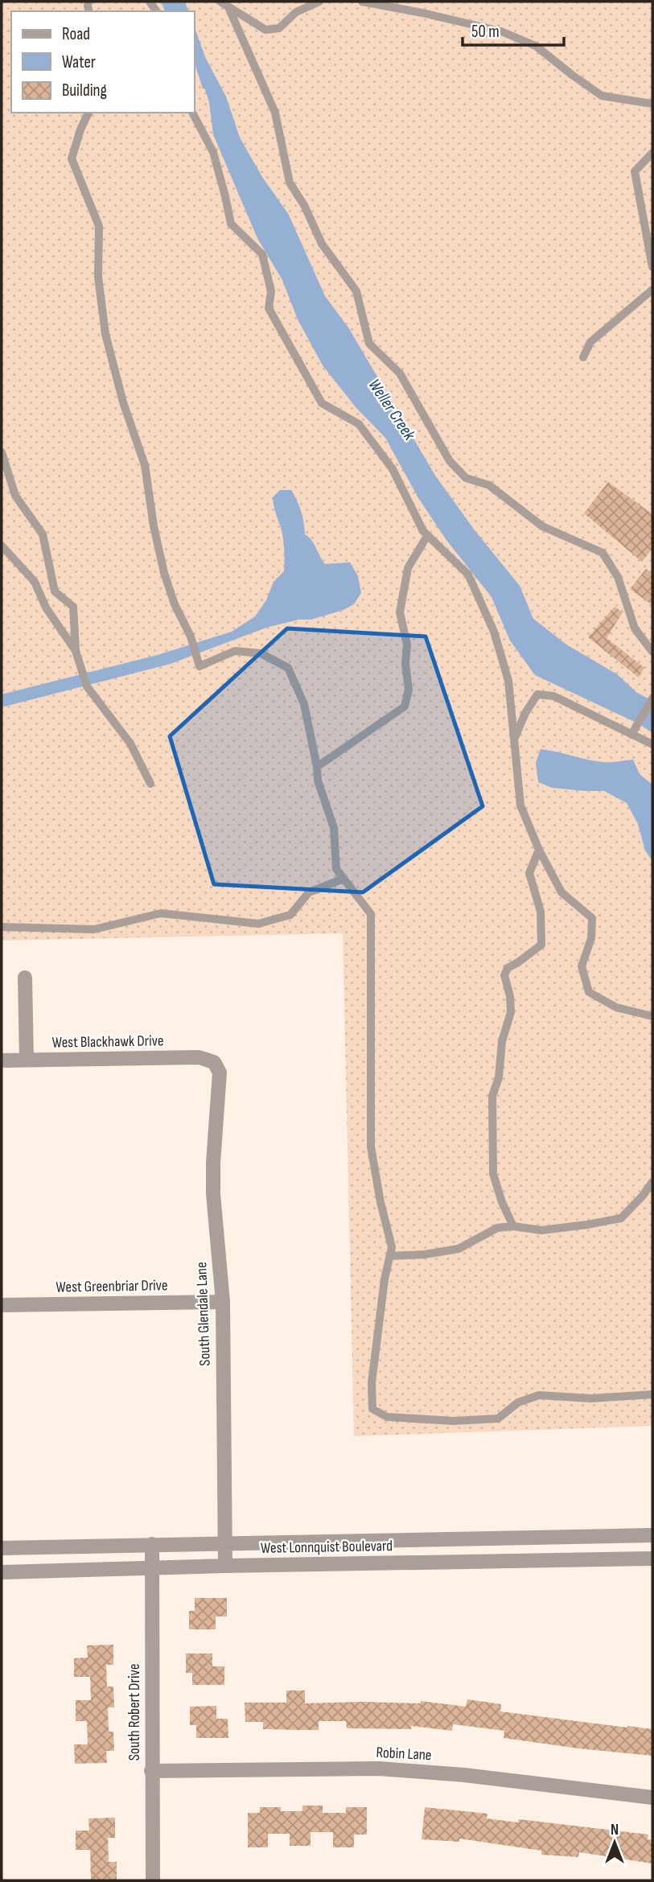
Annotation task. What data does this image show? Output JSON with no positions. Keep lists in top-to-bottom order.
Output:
{
  "streets": {
    "street": [
      "West Blackhawk Drive",
      "West Greenbriar Drive",
      "South Glendale Lane",
      "West Lonnquist Boulevard",
      "South Robert Drive",
      "Robin Lane"
    ]
  },
  "crossings": [
    ["West Blackhawk Drive", "South Glendale Lane"],
    ["West Greenbriar Drive", "South Glendale Lane"],
    ["South Glendale Lane", "West Lonnquist Boulevard"],
    ["West Lonnquist Boulevard", "South Robert Drive"],
    ["South Robert Drive", "Robin Lane"]
  ],
  "water": ["Weller Creek"],
  "legend": ["Road", "Water", "Building"],
  "scale_bar": "50 m",
  "north": "top"
}
